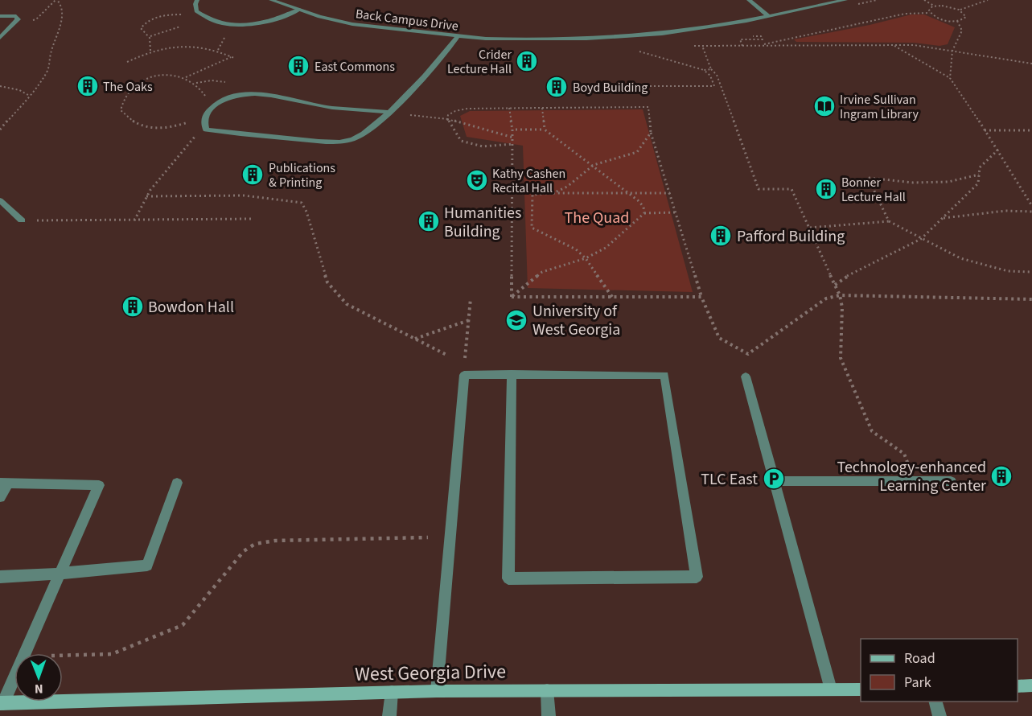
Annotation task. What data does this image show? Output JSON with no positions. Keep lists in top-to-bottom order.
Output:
{
  "streets": {
    "street": ["Back Campus Drive", "West Georgia Drive"]
  },
  "parks": ["The Quad"],
  "places": {
    "building": [
      "Crider Lecture Hall",
      "East Commons",
      "The Oaks",
      "Boyd Building",
      "Publications & Printing",
      "Bonner Lecture Hall",
      "Humanities Building",
      "Pafford Building",
      "Bowdon Hall",
      "Technology-enhanced Learning Center"
    ],
    "library": ["Irvine Sullivan Ingram Library"],
    "theatre": ["Kathy Cashen Recital Hall"],
    "school or university": ["University of West Georgia"],
    "parking": ["TLC East"]
  },
  "legend": ["Road", "Park"],
  "north": "bottom"
}
